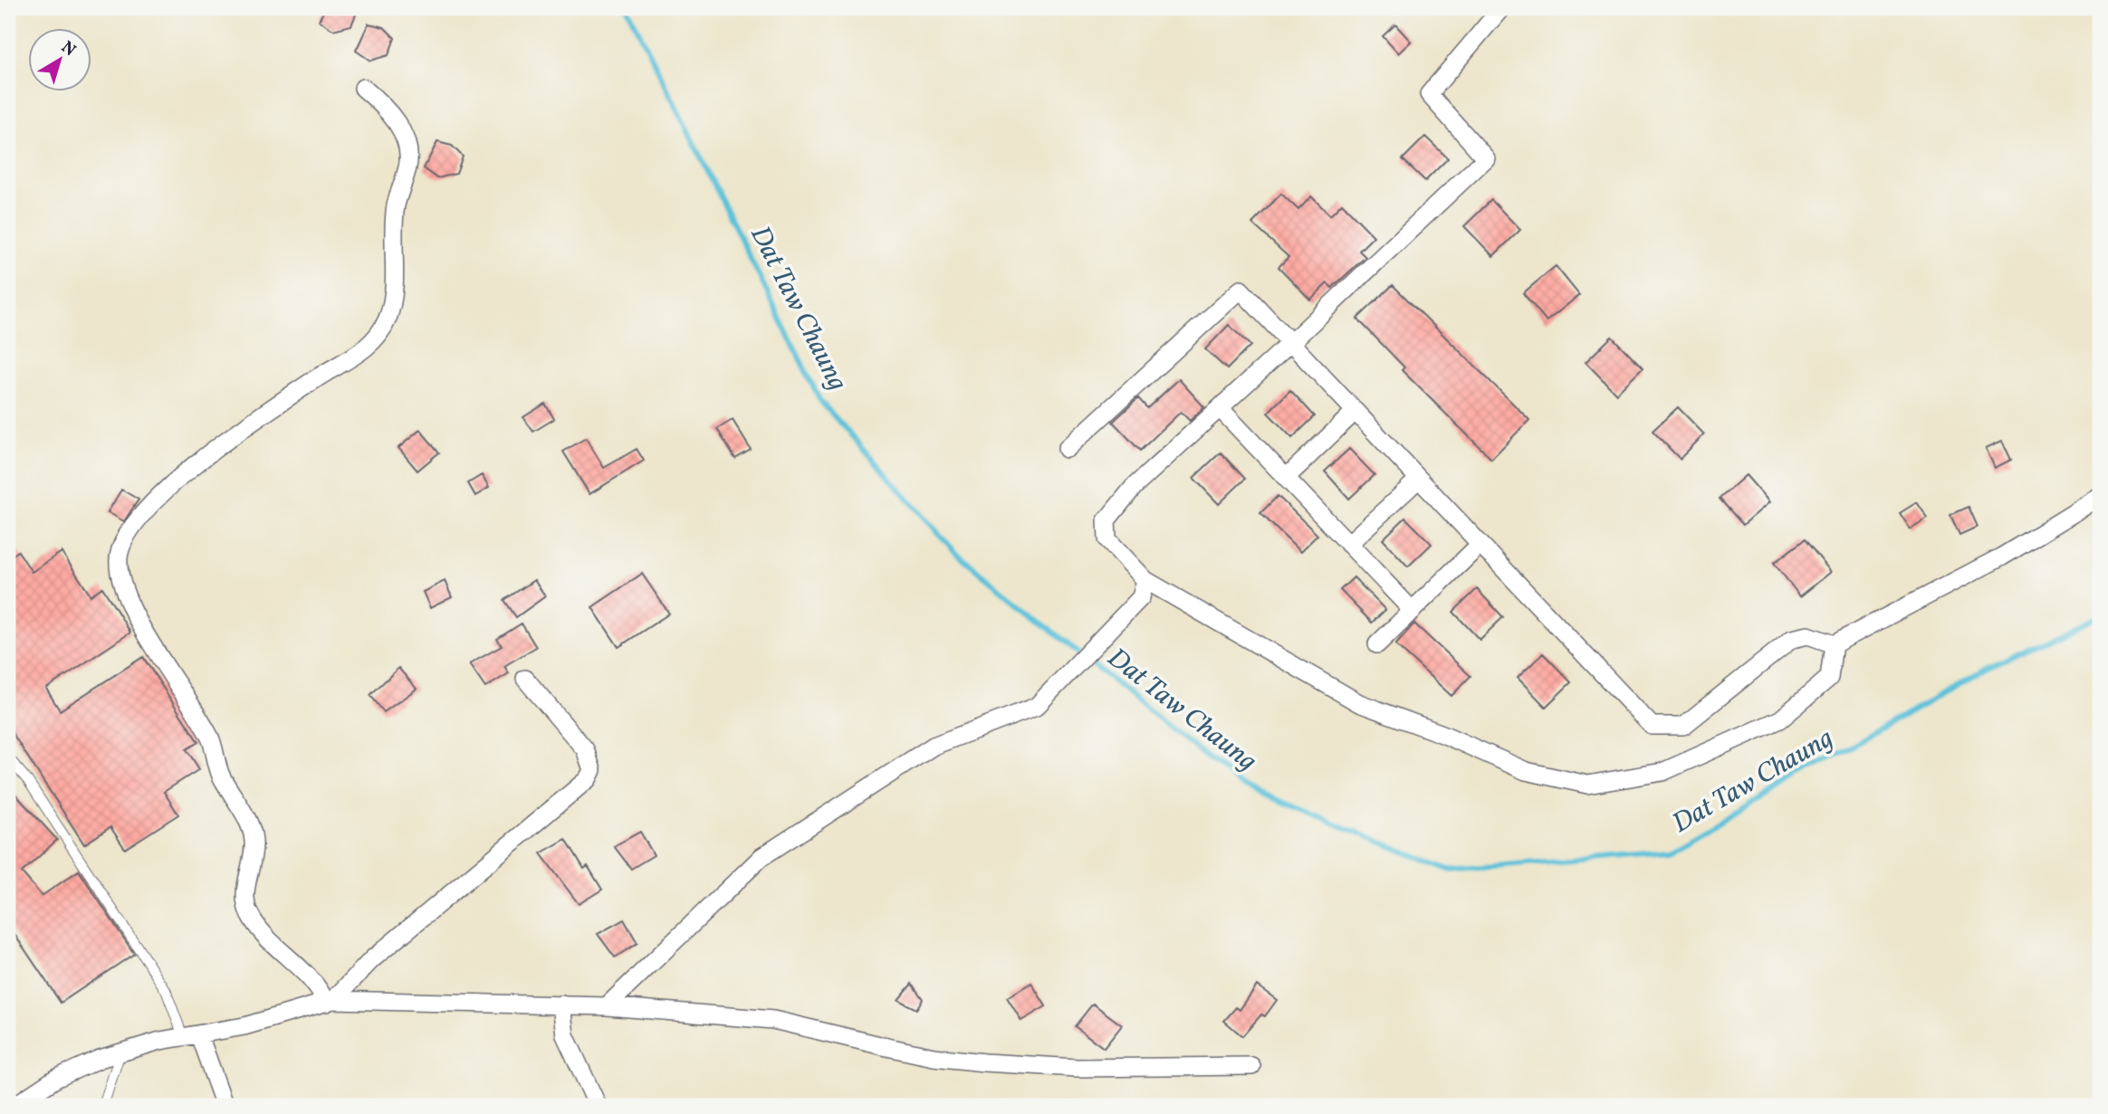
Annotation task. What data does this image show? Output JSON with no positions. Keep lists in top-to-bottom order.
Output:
{
  "water": ["Dat Taw Chaung"],
  "north": "top right"
}
